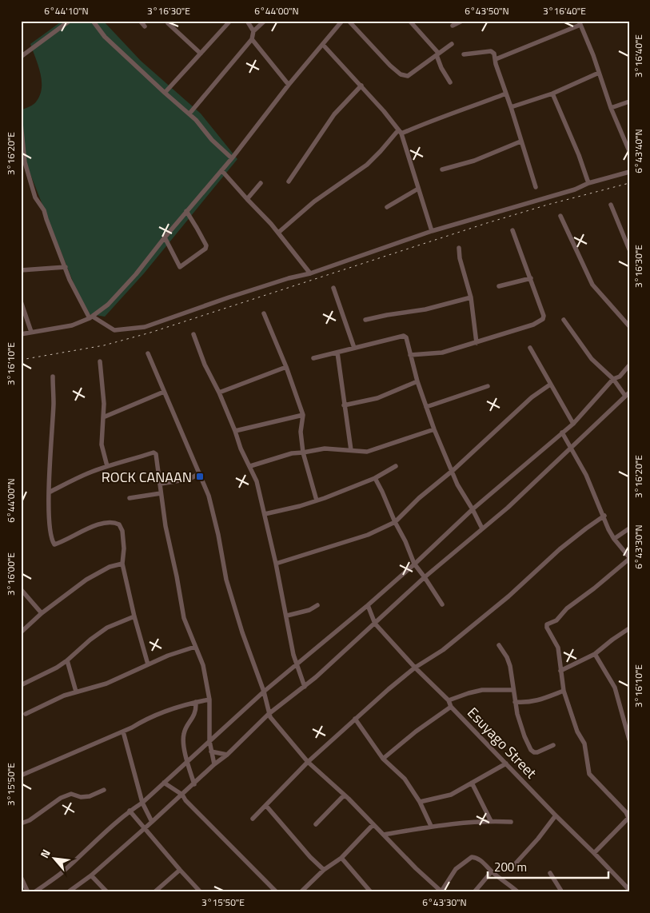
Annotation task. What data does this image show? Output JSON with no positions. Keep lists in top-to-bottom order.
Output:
{
  "streets": {
    "street": ["Esuyago Street"]
  },
  "places": {
    "transit": ["ROCK CANAAN"]
  },
  "scale_bar": "200 m",
  "north": "top left",
  "coordinates": [
    "6°44'10\"N",
    "3°16'30\"E",
    "6°44'00\"N",
    "6°43'50\"N",
    "3°16'40\"E",
    "6°43'40\"N",
    "3°16'20\"E",
    "3°16'10\"E",
    "6°43'30\"N",
    "3°16'00\"E",
    "3°15'50\"E"
  ]
}
